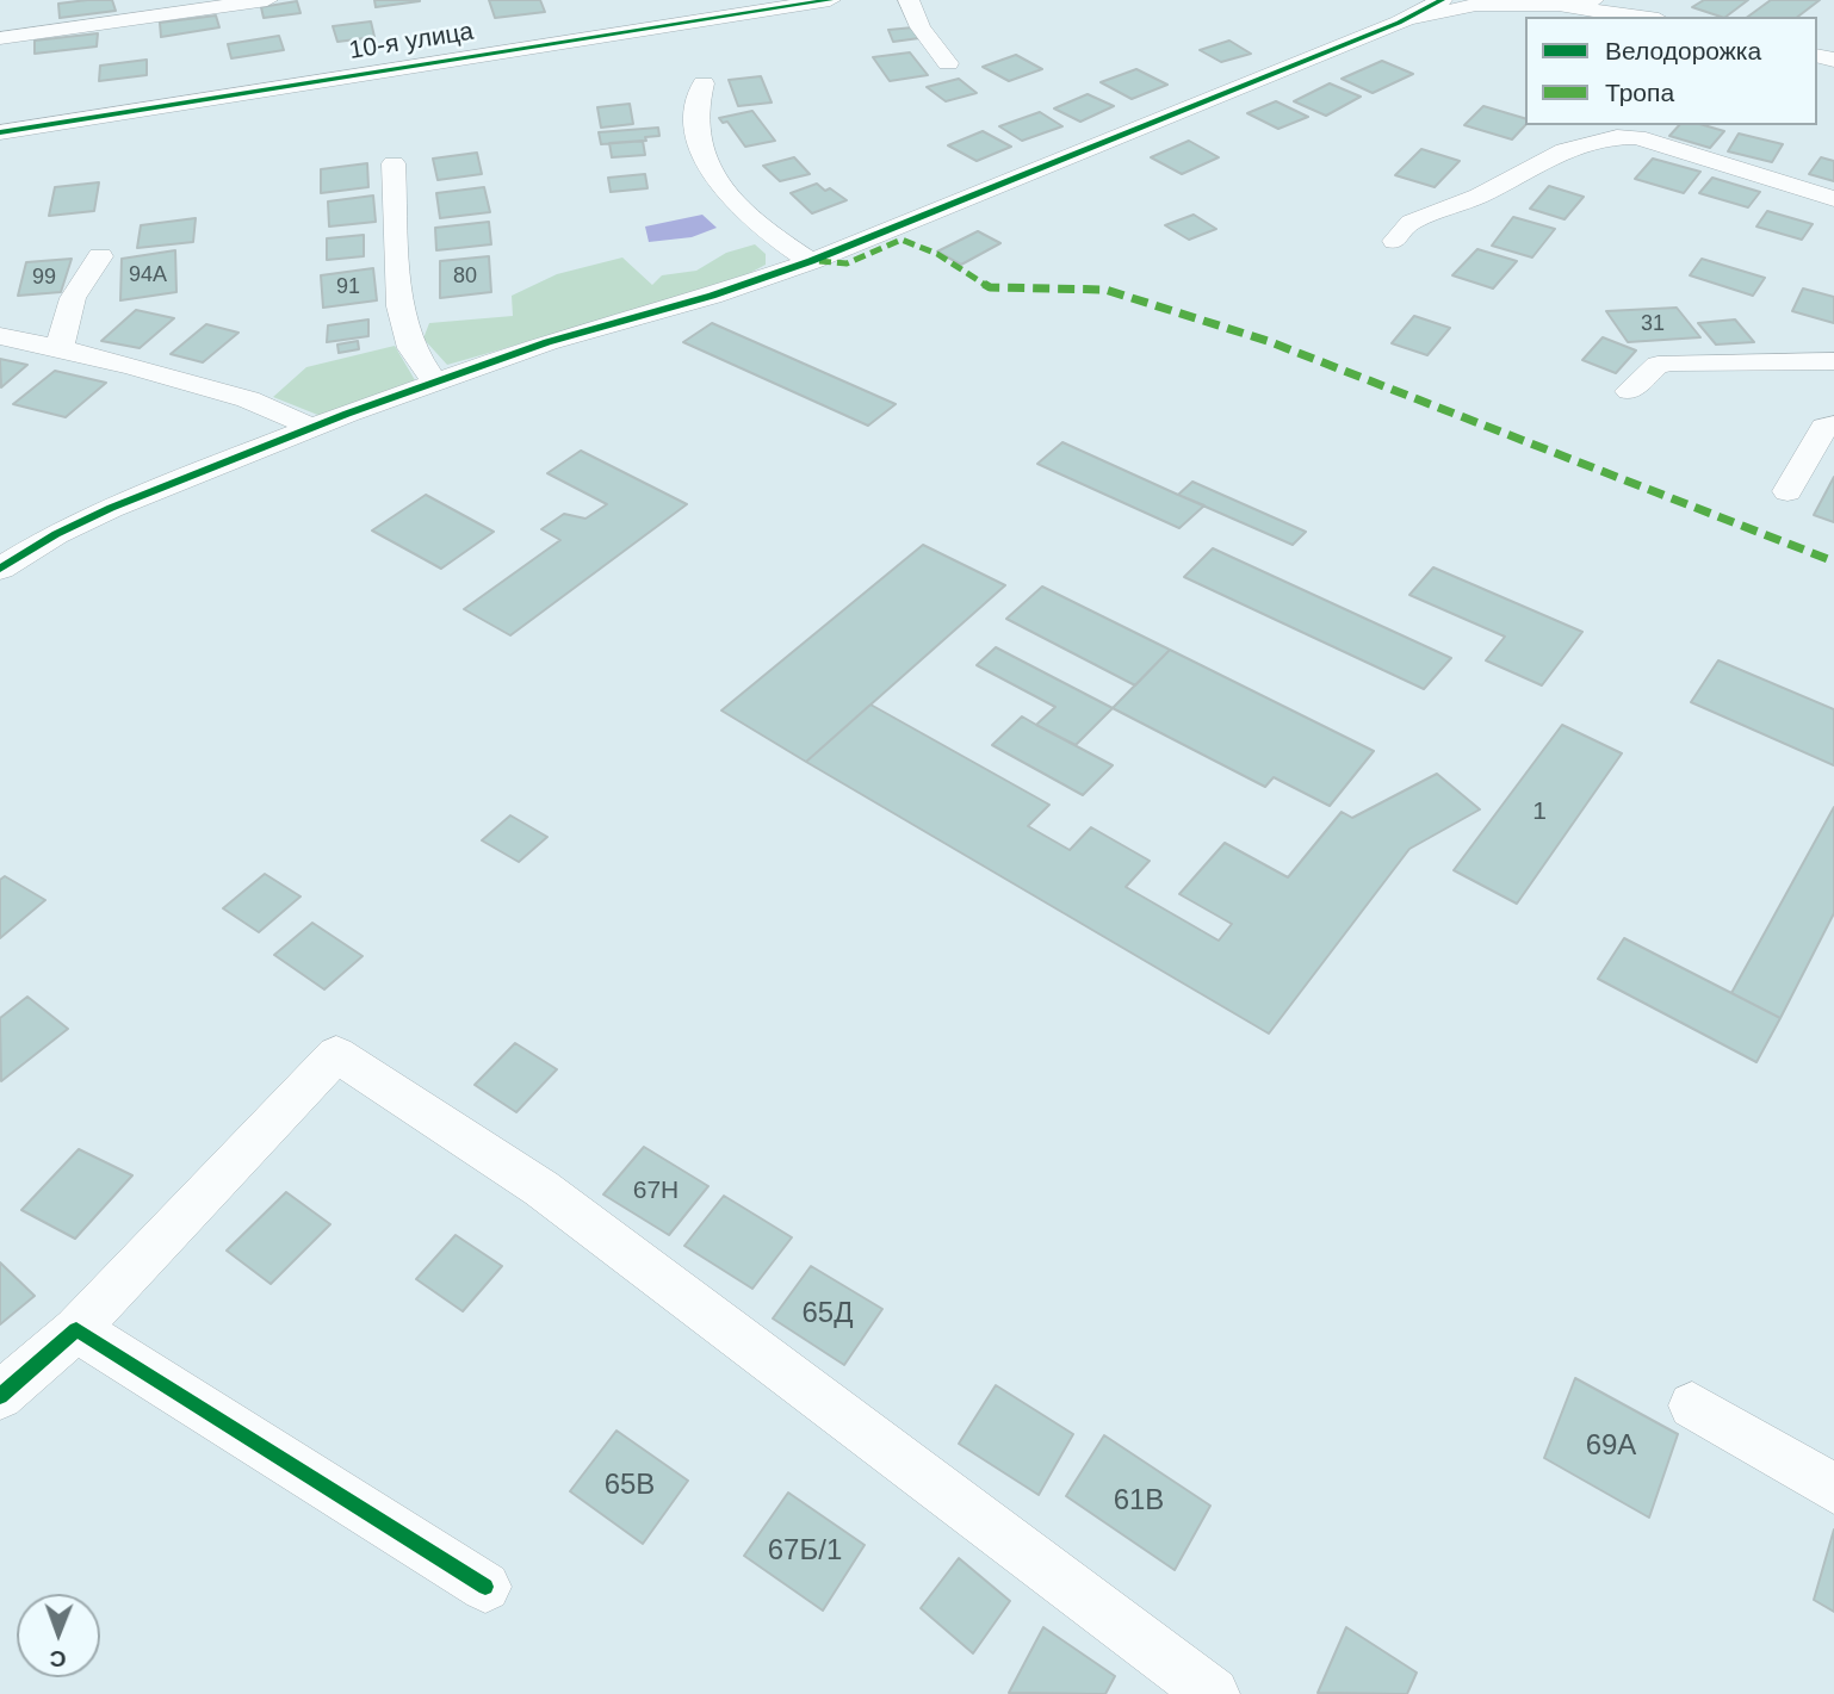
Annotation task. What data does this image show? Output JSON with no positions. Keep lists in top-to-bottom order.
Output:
{
  "streets": {
    "street": ["10-я улица"]
  },
  "house_numbers": [
    "94А",
    "80",
    "99",
    "91",
    "31",
    "1",
    "67Н",
    "65Д",
    "69А",
    "65В",
    "61В",
    "67Б/1"
  ],
  "legend": ["Велодорожка", "Тропа"],
  "north": "bottom"
}
